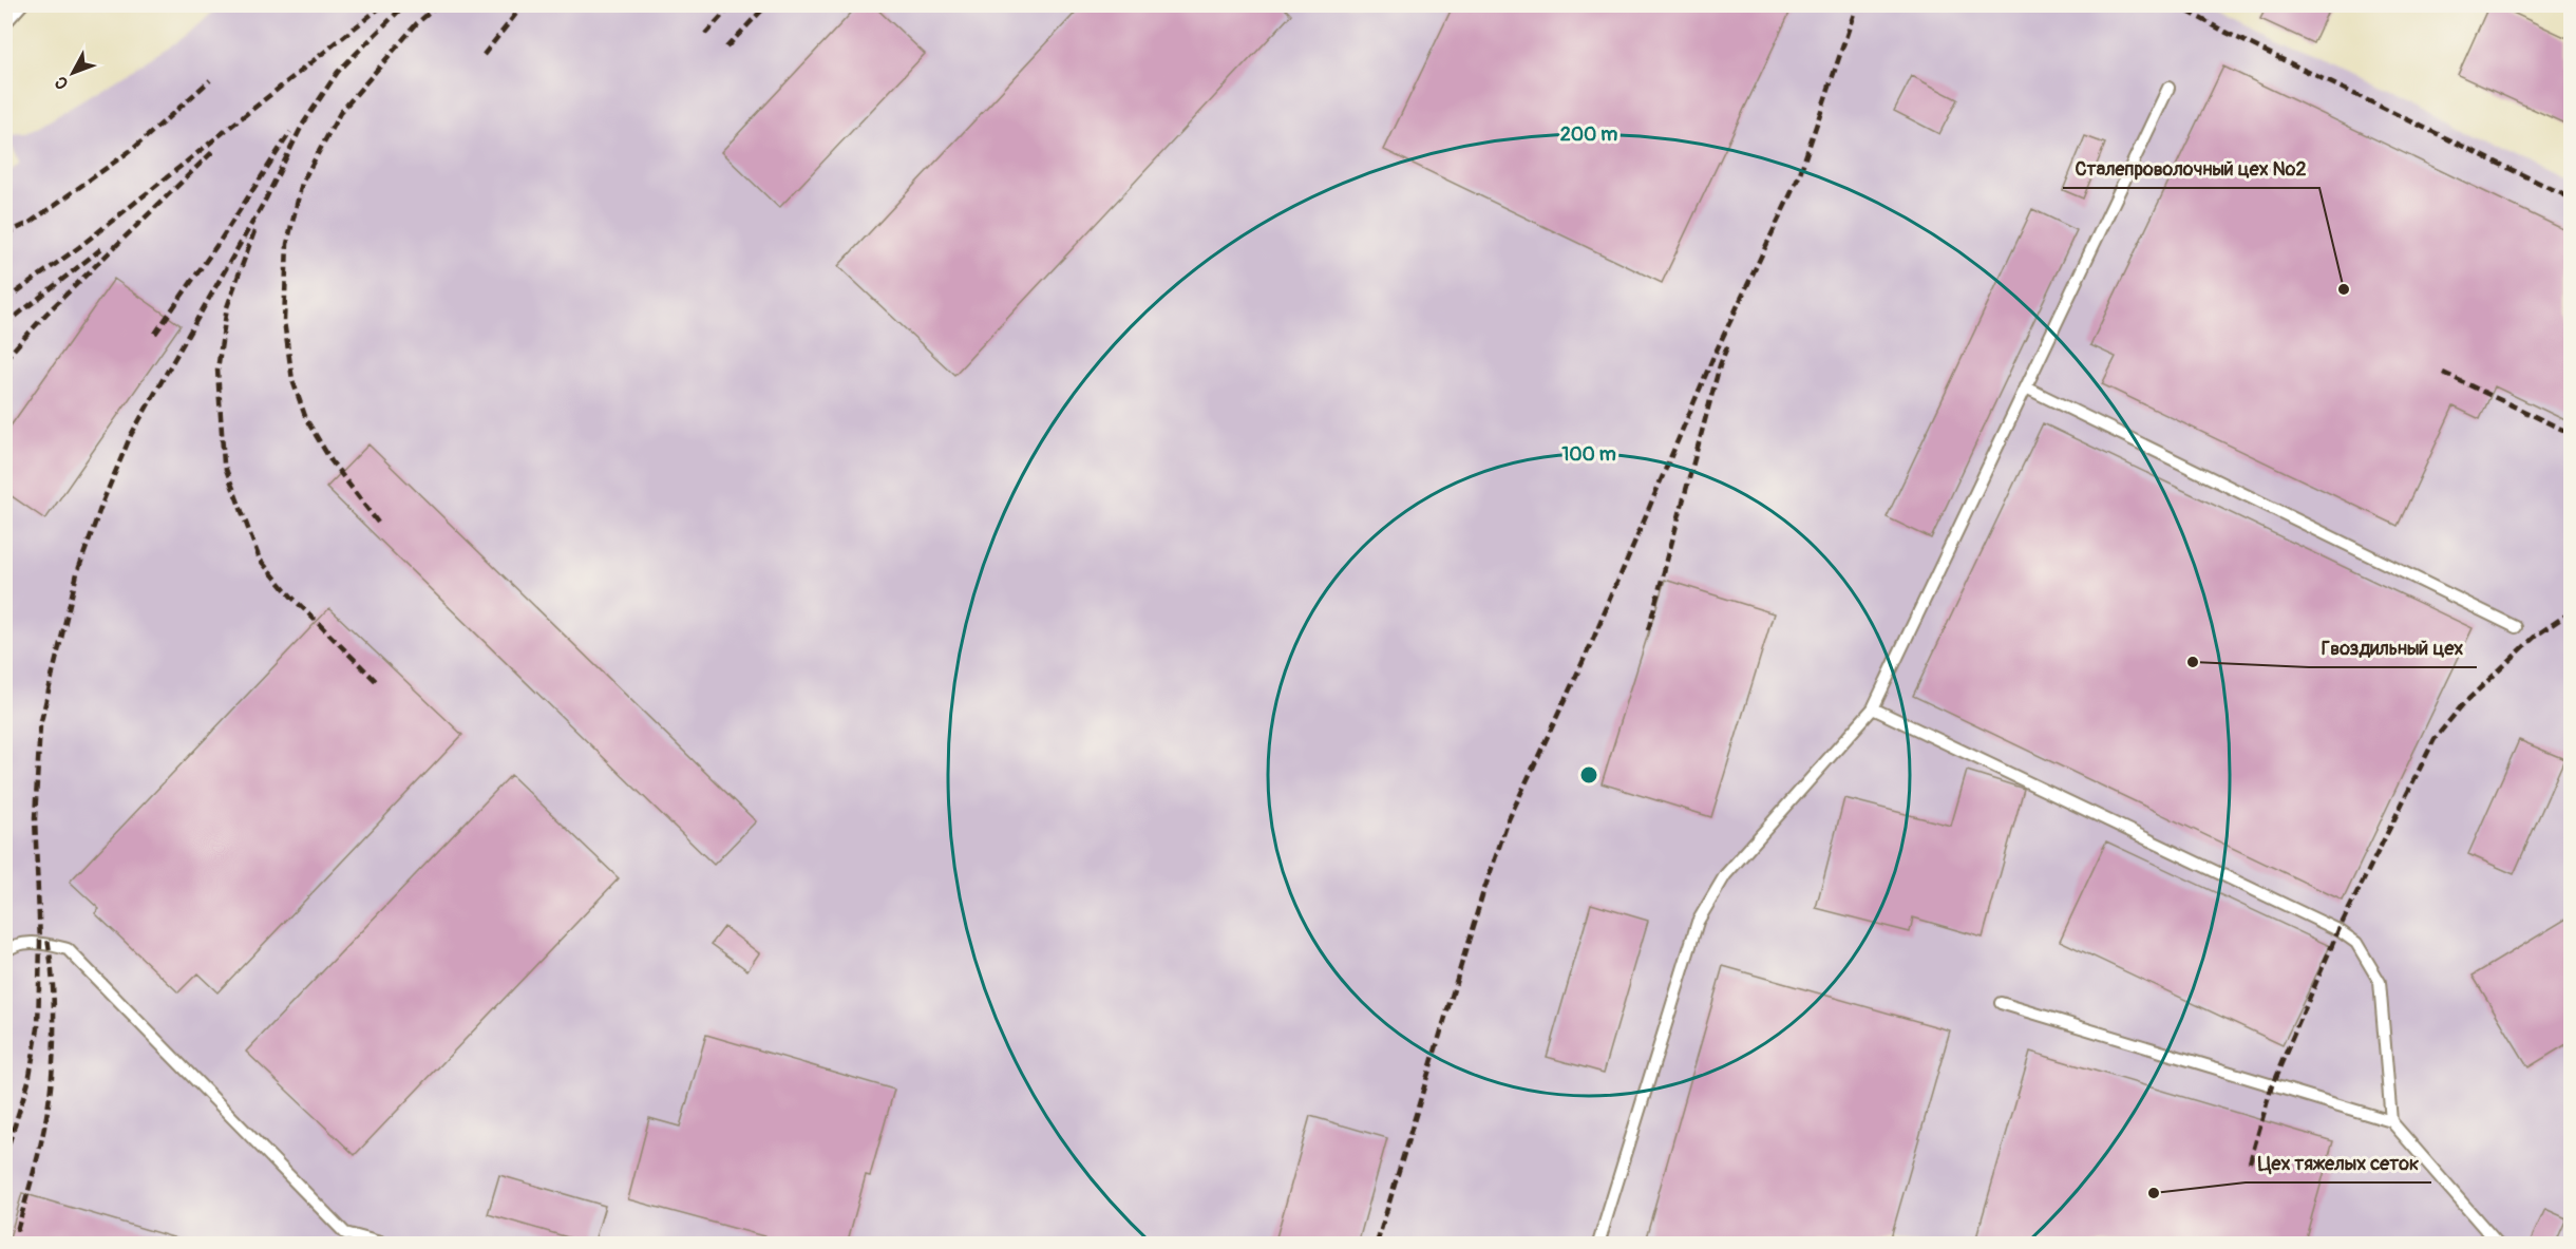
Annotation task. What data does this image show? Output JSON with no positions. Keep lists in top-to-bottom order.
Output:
{
  "places": ["Сталепроволочный цех №2", "Гвоздильный цех", "Цех тяжелых сеток"],
  "north": "bottom left",
  "rings": ["200 m", "100 m"]
}
